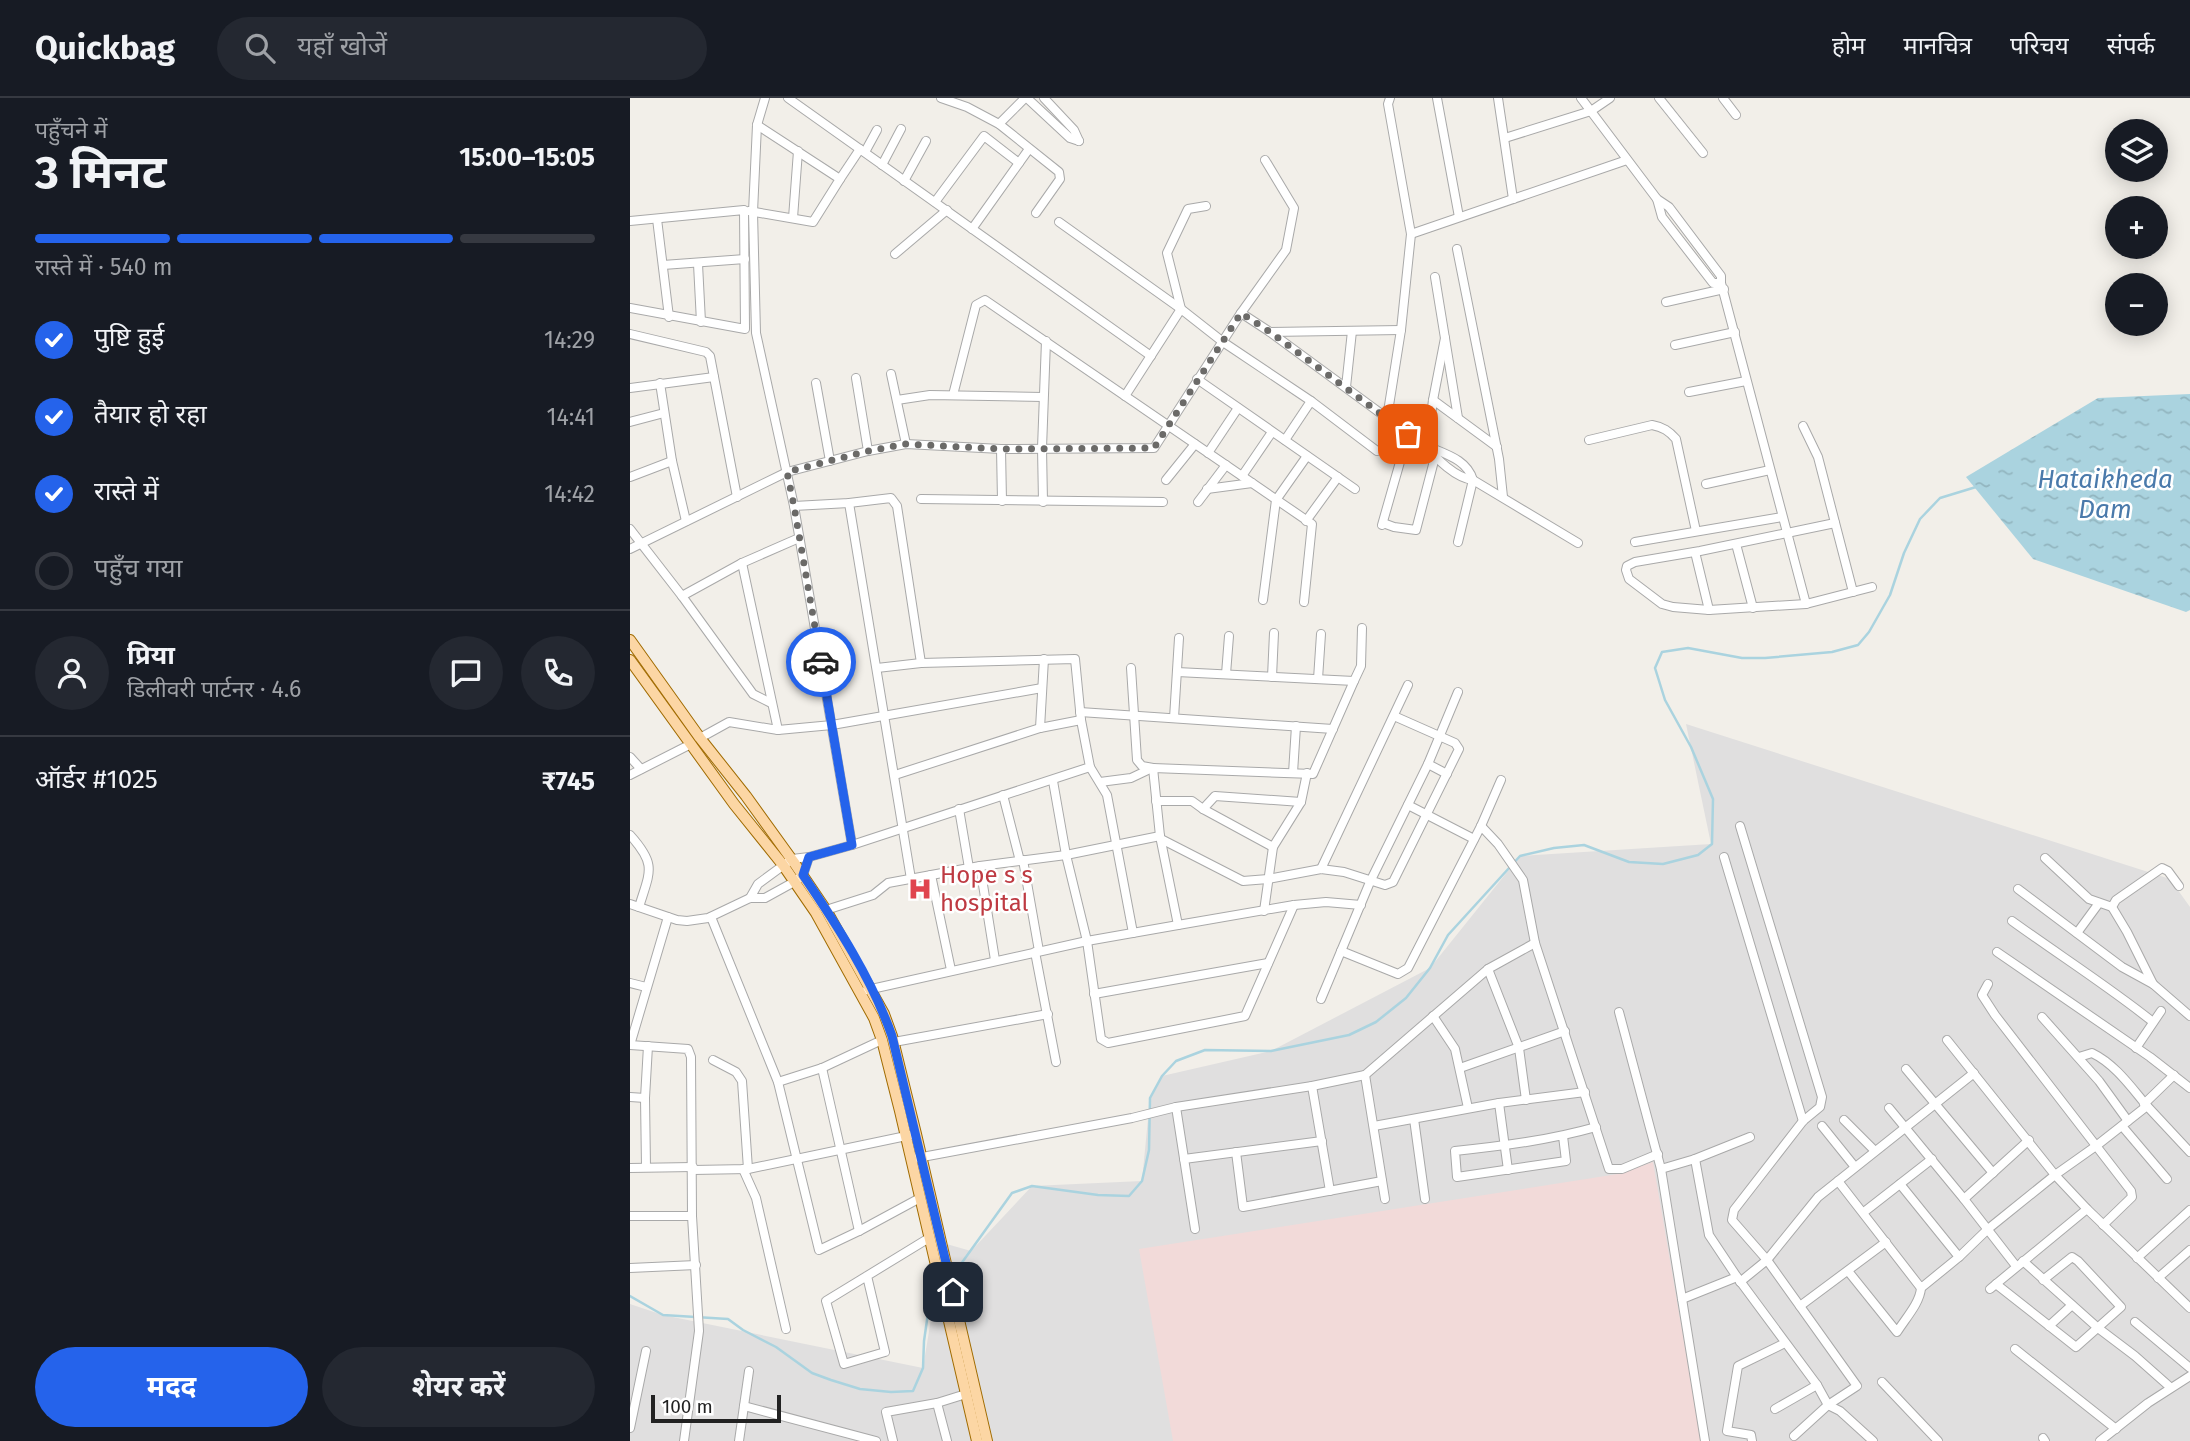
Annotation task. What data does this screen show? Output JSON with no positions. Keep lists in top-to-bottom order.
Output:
{
  "water": ["Hataikheda Dam"],
  "places": {
    "hospital": ["Hope s s hospital"]
  },
  "scale_bar": "100 m",
  "page": {
    "header": "Quickbag",
    "search": "यहाँ खोजें",
    "nav": [
      "होम",
      "मानचित्र",
      "परिचय",
      "संपर्क"
    ],
    "heading": ["3 मिनट", "पहुँचने में", "15:00–15:05"],
    "panel": [
      "प्रिया",
      "डिलीवरी पार्टनर · 4.6",
      "ऑर्डर #1025",
      "₹745"
    ],
    "map_buttons": ["+", "−"],
    "bar": "रास्ते में · 540 m",
    "list": [
      ["पुष्टि हुई", "14:29"],
      ["तैयार हो रहा", "14:41"],
      ["रास्ते में", "14:42"],
      "पहुँच गया"
    ],
    "buttons": ["मदद", "शेयर करें"],
    "scale": "100 m"
  }
}
